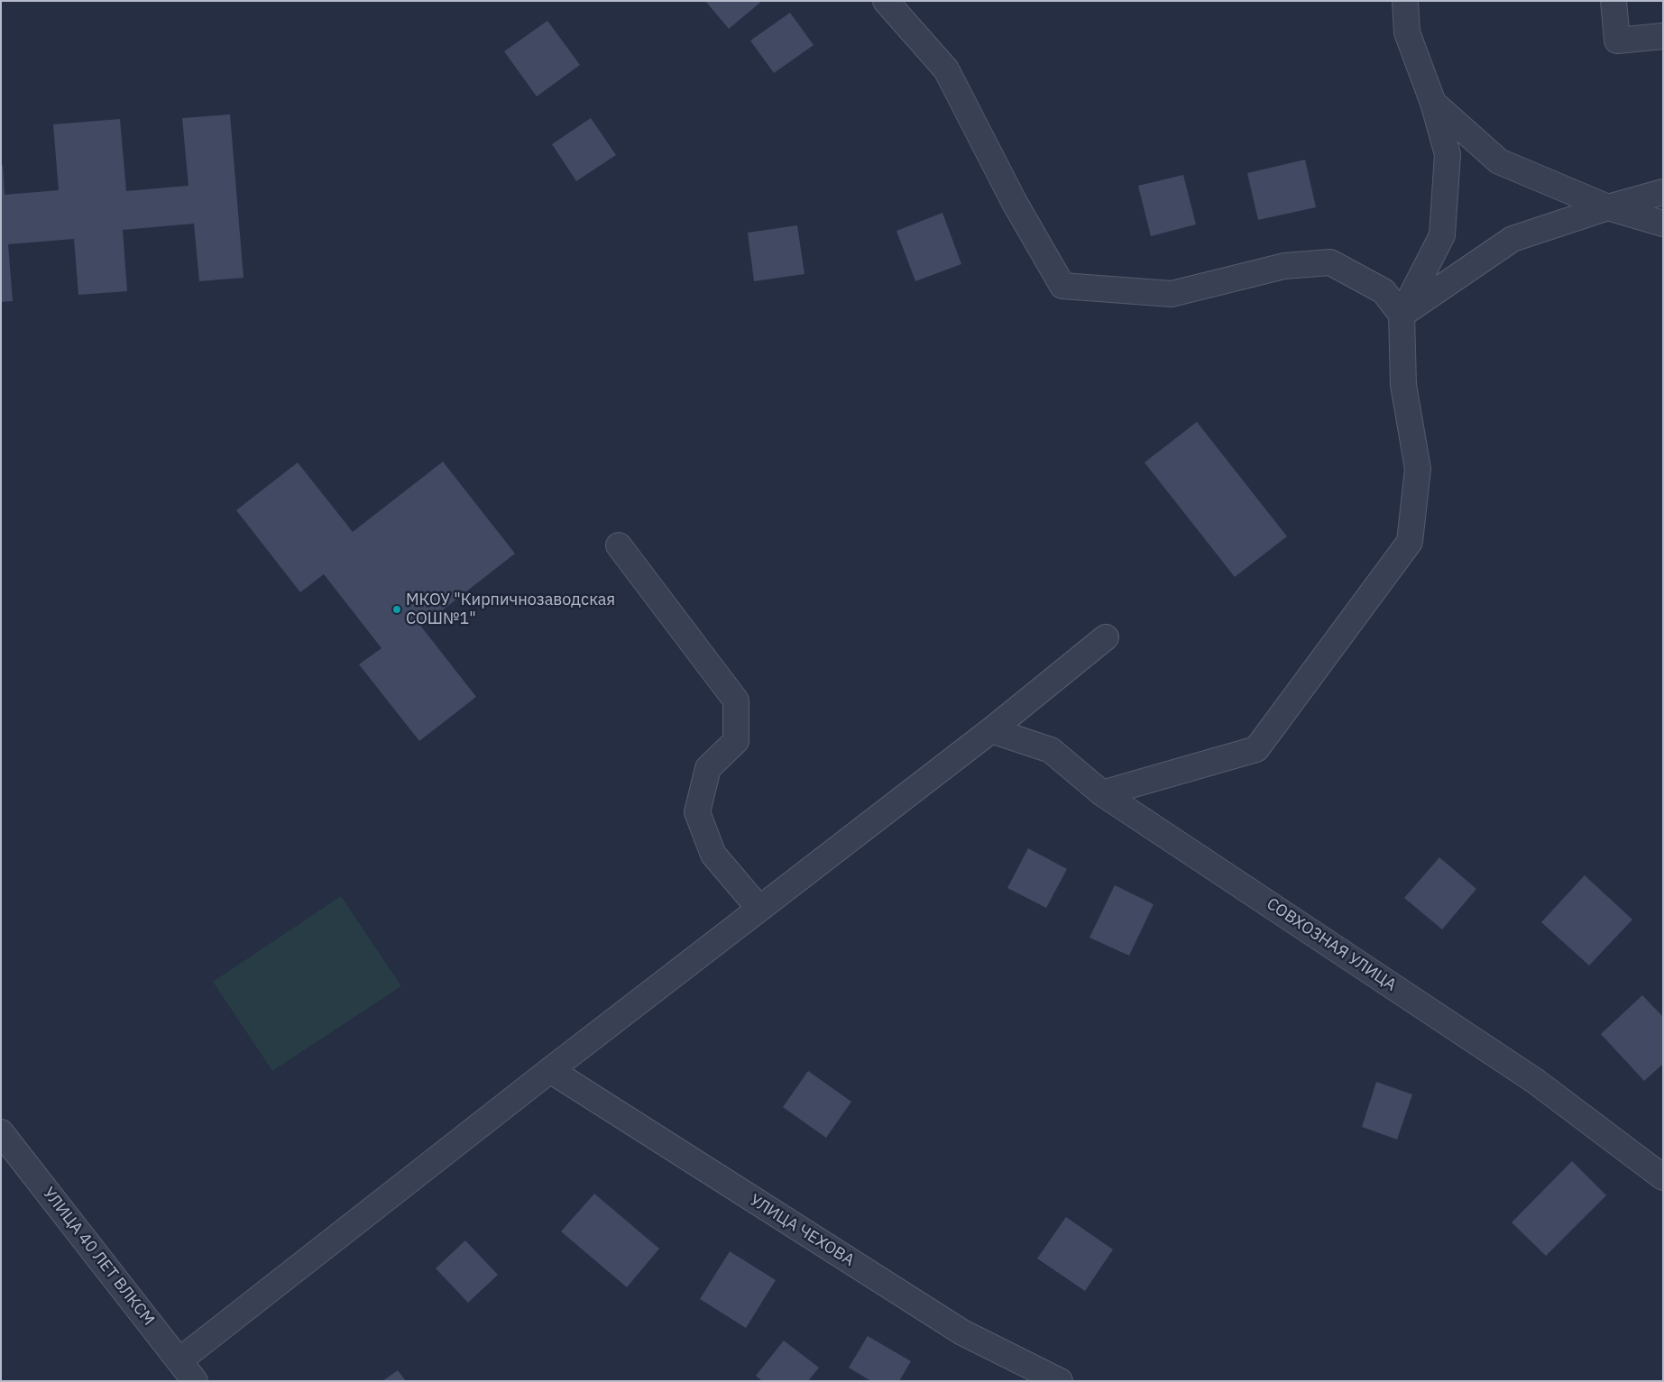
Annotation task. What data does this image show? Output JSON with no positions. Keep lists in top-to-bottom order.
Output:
{
  "streets": {
    "street": ["СОВХОЗНАЯ УЛИЦА", "УЛИЦА ЧЕХОВА", "УЛИЦА 40 ЛЕТ ВЛКСМ"]
  },
  "places": ["МКОУ \"Кирпичнозаводская СОШ№1\""]
}
